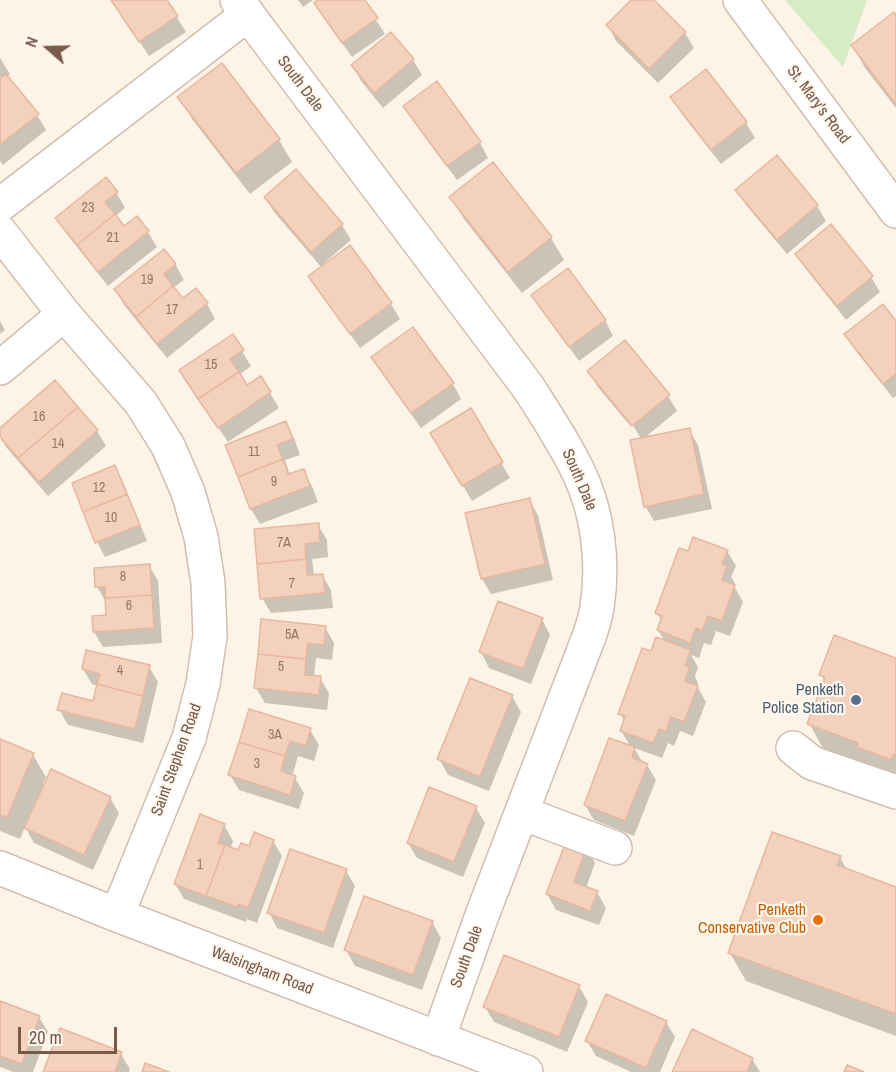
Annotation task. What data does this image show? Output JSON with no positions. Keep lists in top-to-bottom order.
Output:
{
  "streets": {
    "street": [
      "South Dale",
      "St. Mary's Road",
      "Saint Stephen Road",
      "Walsingham Road"
    ]
  },
  "crossings": [
    ["South Dale", "Walsingham Road"],
    ["Saint Stephen Road", "Walsingham Road"]
  ],
  "places": ["Penketh Police Station", "Penketh Conservative Club"],
  "house_numbers": [
    "23",
    "21",
    "19",
    "17",
    "15",
    "16",
    "14",
    "11",
    "9",
    "12",
    "10",
    "7A",
    "8",
    "7",
    "6",
    "5A",
    "5",
    "4",
    "3A",
    "3",
    "1"
  ],
  "scale_bar": "20 m",
  "north": "left"
}
